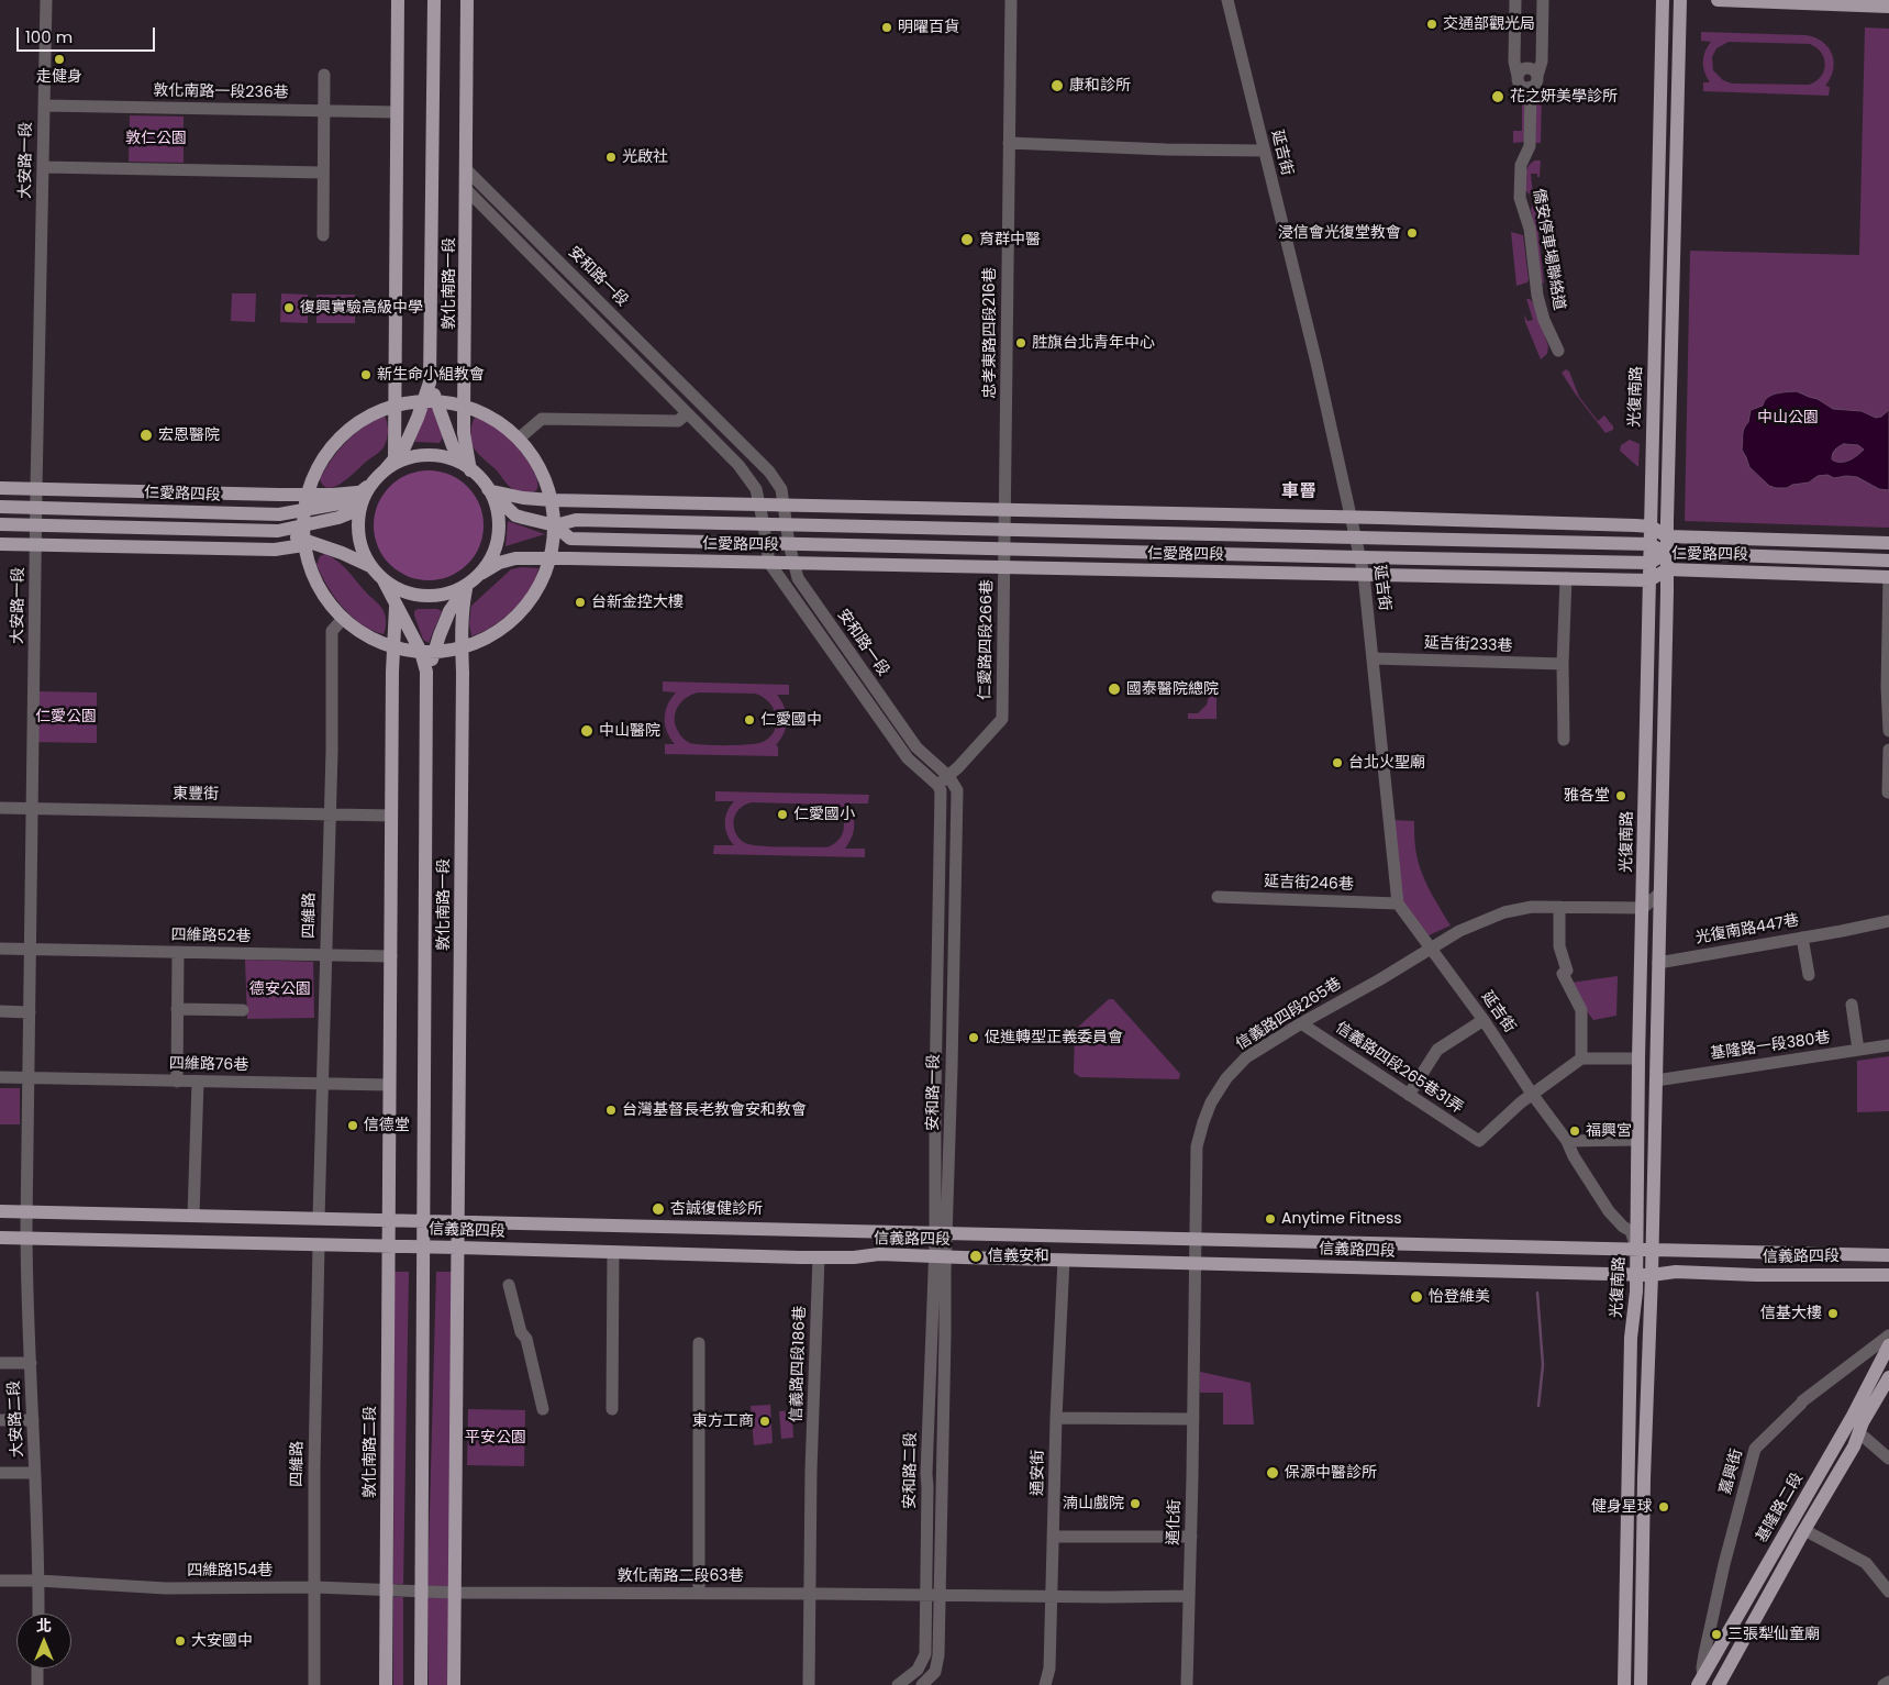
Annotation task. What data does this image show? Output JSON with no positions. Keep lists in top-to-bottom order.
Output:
{
  "streets": {
    "main road": [
      "敦化南路一段",
      "光復南路",
      "仁愛路四段",
      "信義路四段",
      "敦化南路二段",
      "基隆路二段"
    ],
    "street": [
      "敦化南路一段236巷",
      "延吉街",
      "大安路一段",
      "僑安停車場聯絡道",
      "安和路一段",
      "忠孝東路四段216巷",
      "仁愛路四段266巷",
      "延吉街233巷",
      "東豐街",
      "延吉街246巷",
      "四維路",
      "光復南路447巷",
      "四維路52巷",
      "信義路四段265巷",
      "基隆路一段380巷",
      "四維路76巷",
      "信義路四段265巷31弄",
      "信義路四段186巷",
      "大安路二段",
      "安和路二段",
      "嘉興街",
      "通安街",
      "通化街",
      "四維路154巷",
      "敦化南路二段63巷"
    ]
  },
  "crossings": [
    ["敦化南路一段236巷", "大安路一段"],
    ["延吉街", "光復南路"],
    ["延吉街", "仁愛路四段"],
    ["延吉街", "延吉街233巷"],
    ["延吉街", "延吉街246巷"],
    ["延吉街", "信義路四段265巷"],
    ["延吉街", "信義路四段265巷31弄"],
    ["延吉街", "信義路四段"],
    ["大安路一段", "仁愛路四段"],
    ["大安路一段", "東豐街"],
    ["大安路一段", "四維路52巷"],
    ["大安路一段", "四維路76巷"],
    ["大安路一段", "信義路四段"],
    ["大安路一段", "大安路二段"],
    ["安和路一段", "敦化南路一段"],
    ["安和路一段", "仁愛路四段"],
    ["安和路一段", "仁愛路四段266巷"],
    ["安和路一段", "信義路四段"],
    ["安和路一段", "安和路二段"],
    ["敦化南路一段", "仁愛路四段"],
    ["敦化南路一段", "東豐街"],
    ["敦化南路一段", "四維路52巷"],
    ["敦化南路一段", "四維路76巷"],
    ["敦化南路一段", "信義路四段"],
    ["敦化南路一段", "敦化南路二段"],
    ["忠孝東路四段216巷", "仁愛路四段"],
    ["忠孝東路四段216巷", "仁愛路四段266巷"],
    ["光復南路", "仁愛路四段"],
    ["光復南路", "信義路四段265巷"],
    ["光復南路", "信義路四段"],
    ["仁愛路四段", "仁愛路四段266巷"],
    ["東豐街", "四維路"],
    ["四維路", "四維路52巷"],
    ["四維路", "四維路76巷"],
    ["四維路", "信義路四段"],
    ["四維路", "四維路154巷"],
    ["信義路四段265巷", "信義路四段265巷31弄"],
    ["信義路四段265巷", "信義路四段"],
    ["信義路四段265巷", "通化街"],
    ["信義路四段", "信義路四段186巷"],
    ["信義路四段", "大安路二段"],
    ["信義路四段", "敦化南路二段"],
    ["信義路四段", "安和路二段"],
    ["信義路四段", "通安街"],
    ["信義路四段", "通化街"],
    ["信義路四段186巷", "敦化南路二段63巷"],
    ["大安路二段", "四維路154巷"],
    ["敦化南路二段", "四維路154巷"],
    ["安和路二段", "敦化南路二段63巷"],
    ["嘉興街", "基隆路二段"],
    ["通安街", "敦化南路二段63巷"],
    ["通化街", "敦化南路二段63巷"],
    ["四維路154巷", "敦化南路二段63巷"]
  ],
  "districts": ["車罾"],
  "parks": [
    "敦仁公園",
    "中山公園",
    "仁愛公園",
    "德安公園",
    "平安公園"
  ],
  "places": [
    "交通部觀光局",
    "明曜百貨",
    "走健身",
    "康和診所",
    "花之妍美學診所",
    "光啟社",
    "浸信會光復堂教會",
    "育群中醫",
    "復興實驗高級中學",
    "胜旗台北青年中心",
    "新生命小組教會",
    "宏恩醫院",
    "台新金控大樓",
    "國泰醫院總院",
    "仁愛國中",
    "中山醫院",
    "台北火聖廟",
    "雅各堂",
    "仁愛國小",
    "促進轉型正義委員會",
    "台灣基督長老教會安和教會",
    "信德堂",
    "福興宮",
    "杏誠復健診所",
    "Anytime Fitness",
    "信義安和",
    "怡登維美",
    "信基大樓",
    "東方工商",
    "保源中醫診所",
    "湳山戲院",
    "健身星球",
    "三張犁仙童廟",
    "大安國中"
  ],
  "scale_bar": "100 m",
  "north": "top"
}
